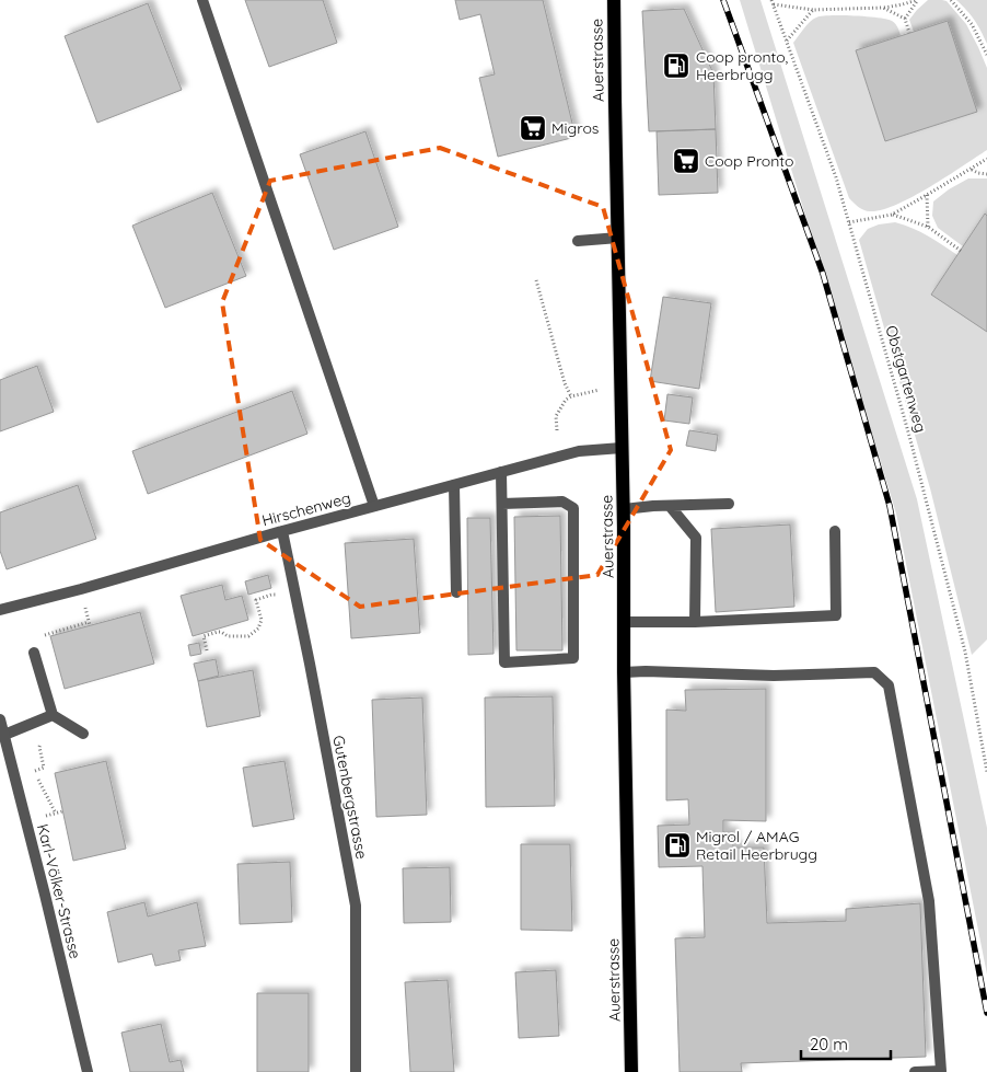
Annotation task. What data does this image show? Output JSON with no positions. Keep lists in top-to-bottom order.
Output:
{
  "streets": {
    "main road": ["Auerstrasse"],
    "street": ["Hirschenweg", "Gutenbergstrasse", "Karl-Völker-Strasse"],
    "path": ["Obstgartenweg"]
  },
  "crossings": [
    ["Auerstrasse", "Hirschenweg"],
    ["Hirschenweg", "Gutenbergstrasse"]
  ],
  "places": {
    "fuel station": ["Coop pronto, Heerbrugg", "Migrol / AMAG Retail Heerbrugg"],
    "supermarket": ["Migros", "Coop Pronto"]
  },
  "scale_bar": "20 m"
}
